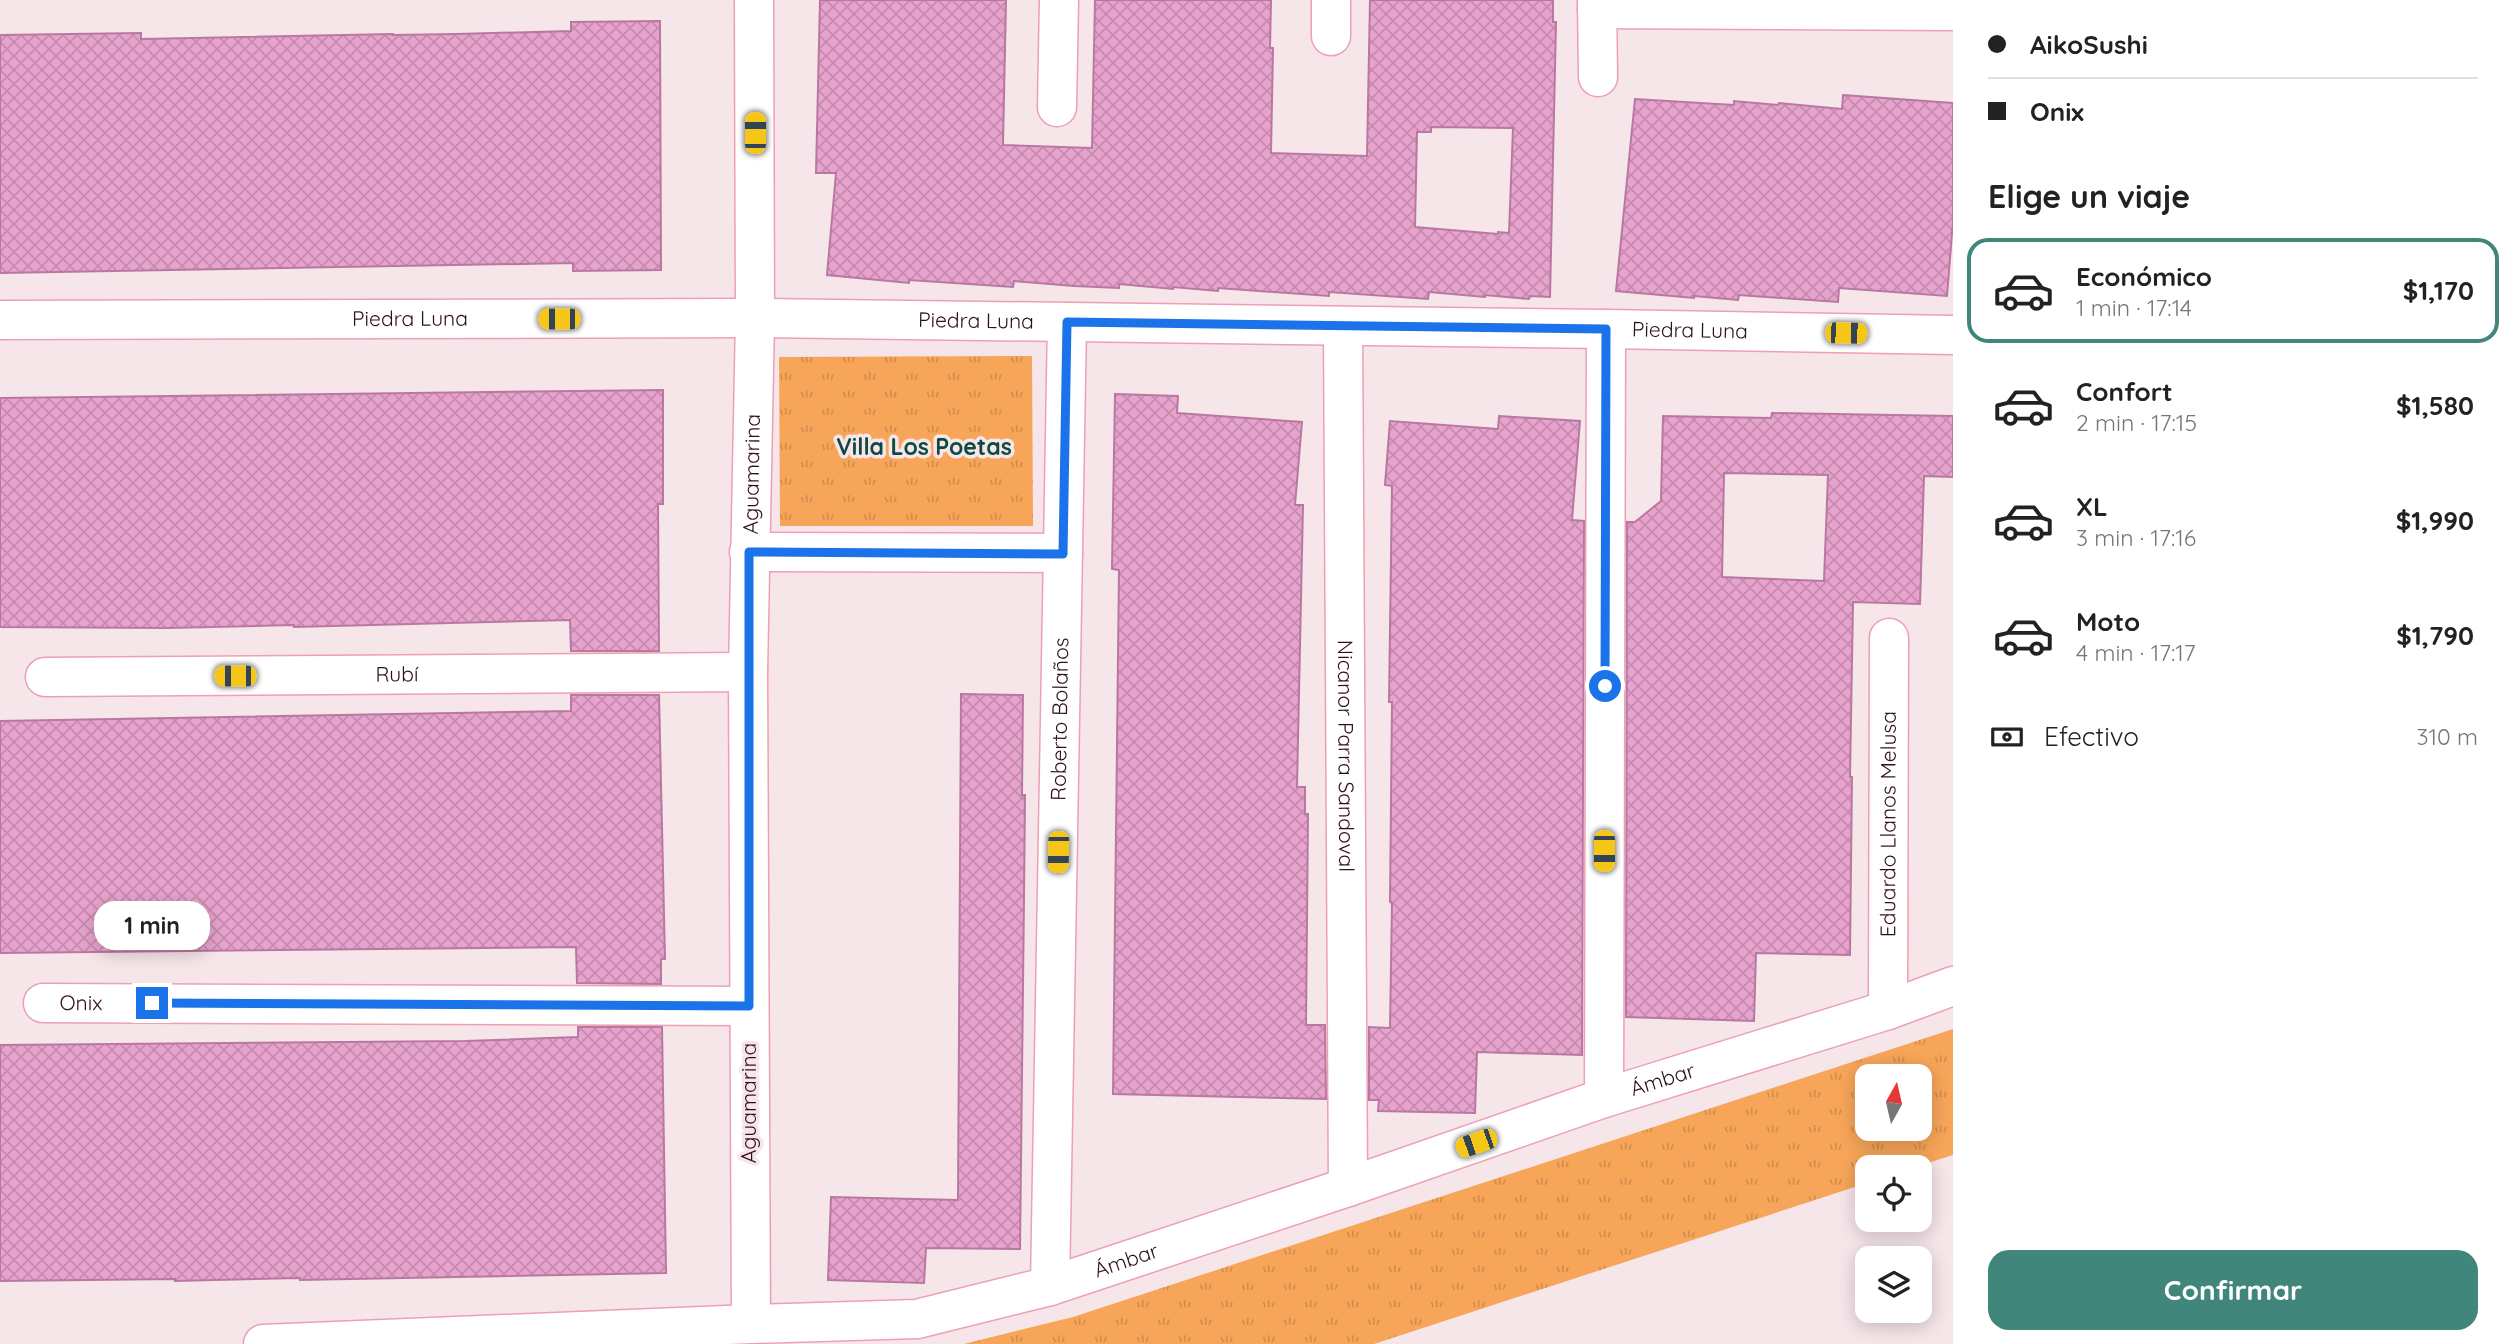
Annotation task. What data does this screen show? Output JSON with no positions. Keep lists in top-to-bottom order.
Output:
{
  "streets": {
    "street": [
      "Piedra Luna",
      "Aguamarina",
      "Rubí",
      "Roberto Bolaños",
      "Nicanor Parra Sandoval",
      "Eduardo Llanos Melusa",
      "Onix",
      "Ámbar"
    ]
  },
  "crossings": [
    ["Piedra Luna", "Aguamarina"],
    ["Piedra Luna", "Roberto Bolaños"],
    ["Piedra Luna", "Nicanor Parra Sandoval"],
    ["Aguamarina", "Rubí"],
    ["Aguamarina", "Onix"],
    ["Aguamarina", "Ámbar"],
    ["Roberto Bolaños", "Ámbar"],
    ["Nicanor Parra Sandoval", "Ámbar"],
    ["Eduardo Llanos Melusa", "Ámbar"]
  ],
  "districts": ["Villa Los Poetas"],
  "north": "top",
  "page": {
    "banner": ["AikoSushi", "Onix"],
    "heading": "Elige un viaje",
    "list": [
      {
        "name": "Económico",
        "note": "1 min · 17:14",
        "value": "$1,170"
      },
      {
        "name": "Confort",
        "note": "2 min · 17:15",
        "value": "$1,580"
      },
      {
        "name": "XL",
        "note": "3 min · 17:16",
        "value": "$1,990"
      },
      {
        "name": "Moto",
        "note": "4 min · 17:17",
        "value": "$1,790"
      }
    ],
    "pay": ["Efectivo", "310 m"],
    "bubble": "1 min",
    "buttons": "Confirmar"
  }
}
